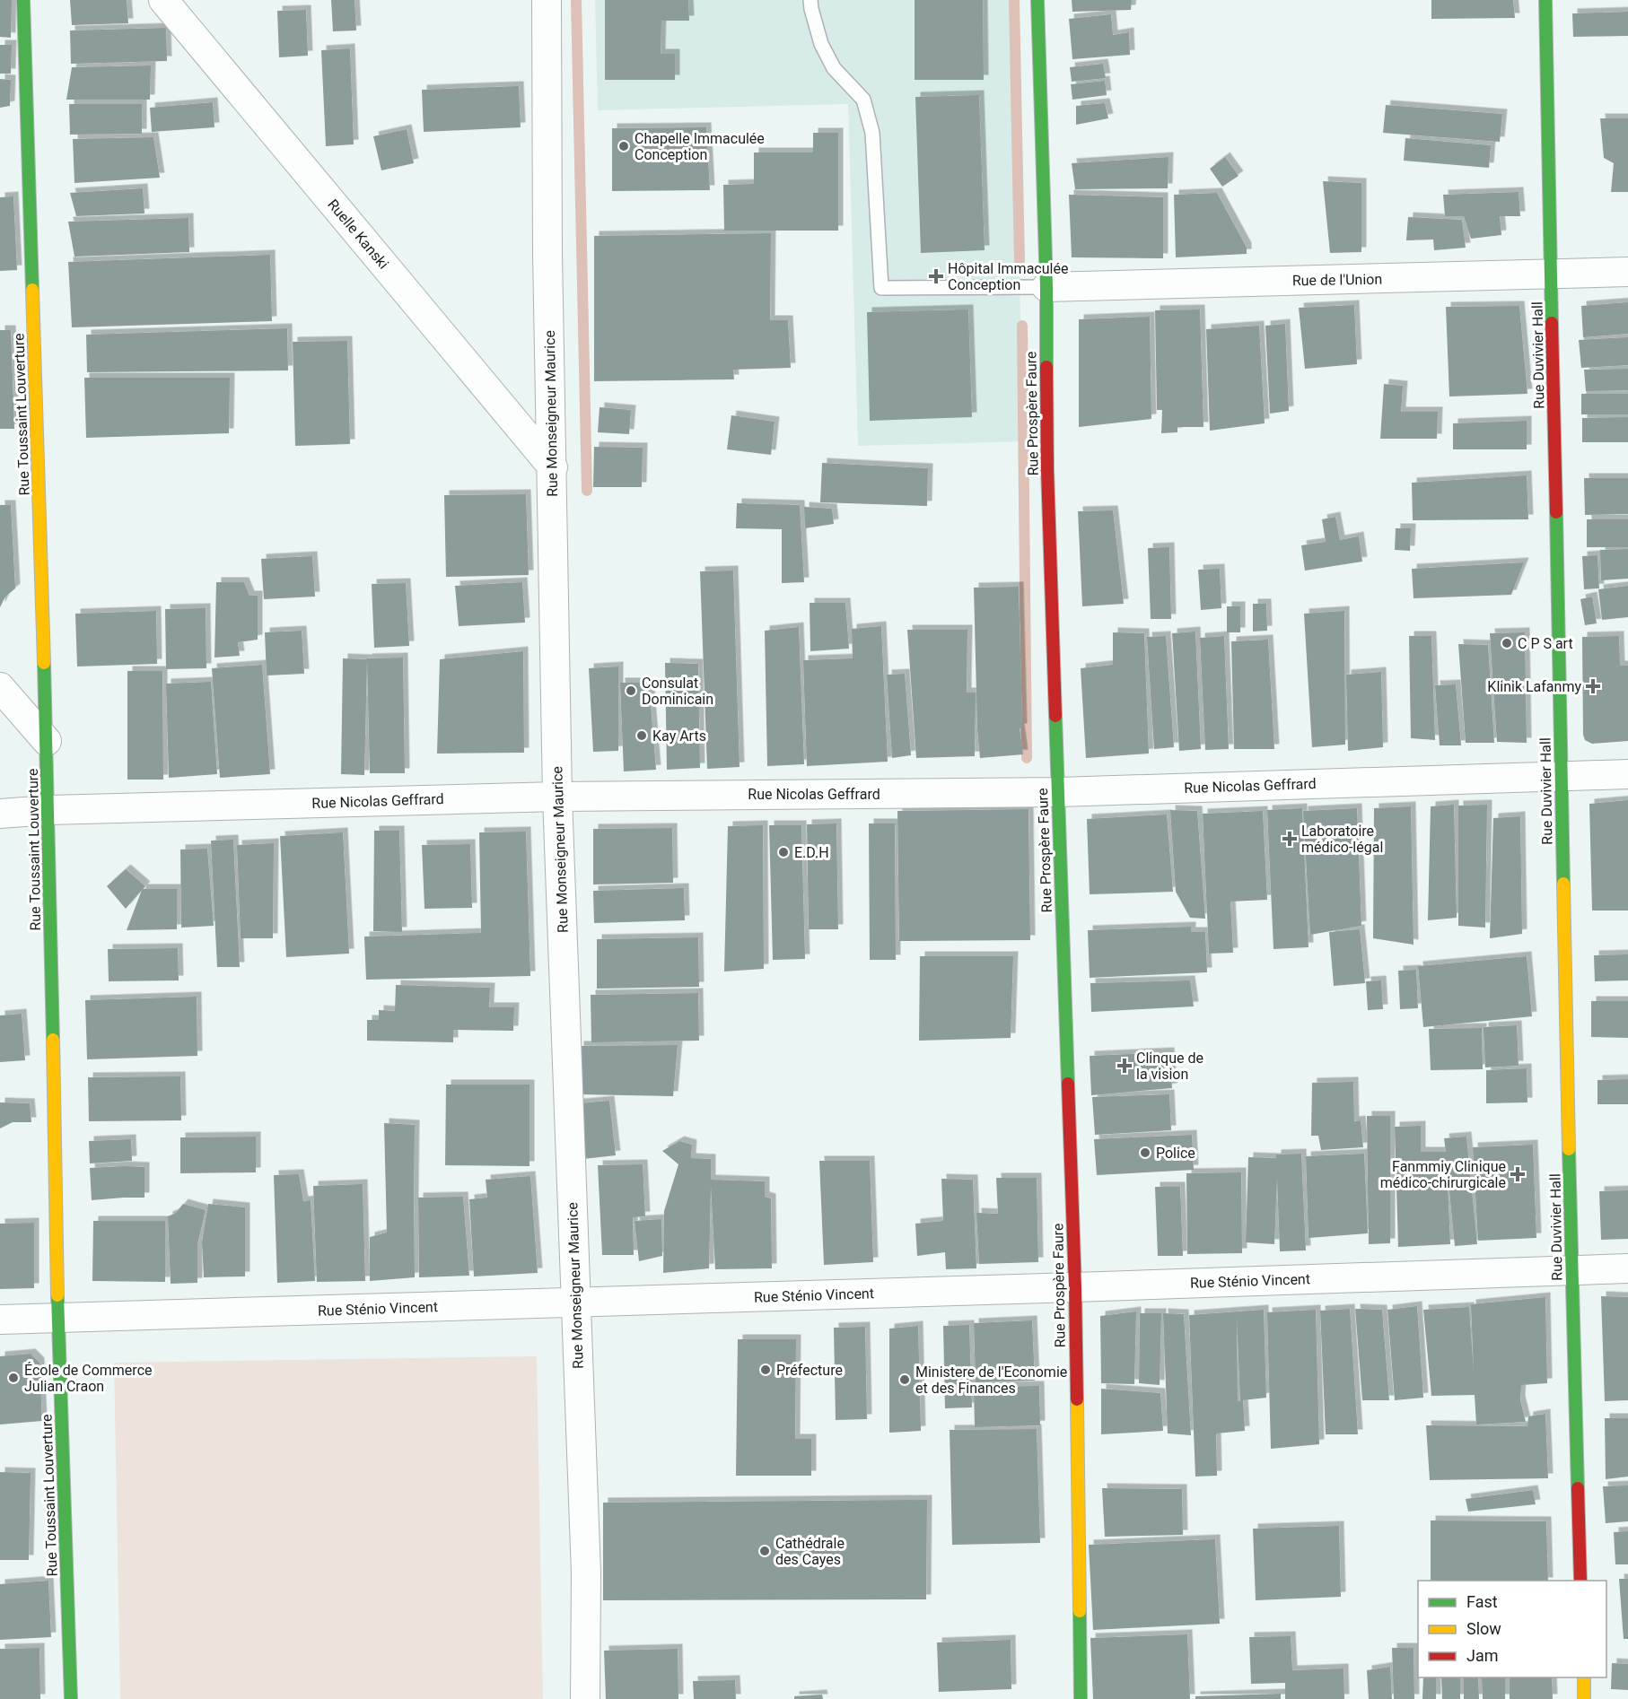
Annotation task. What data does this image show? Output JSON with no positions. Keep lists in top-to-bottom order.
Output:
{
  "streets": {
    "street": [
      "Ruelle Kanski",
      "Rue de l'Union",
      "Rue Duvivier Hall",
      "Rue Monseigneur Maurice",
      "Rue Prospère Faure",
      "Rue Toussaint Louverture",
      "Rue Nicolas Geffrard",
      "Rue Sténio Vincent"
    ]
  },
  "crossings": [
    ["Ruelle Kanski", "Rue Monseigneur Maurice"],
    ["Rue de l'Union", "Rue Duvivier Hall"],
    ["Rue de l'Union", "Rue Prospère Faure"],
    ["Rue Duvivier Hall", "Rue Nicolas Geffrard"],
    ["Rue Duvivier Hall", "Rue Sténio Vincent"],
    ["Rue Monseigneur Maurice", "Rue Nicolas Geffrard"],
    ["Rue Monseigneur Maurice", "Rue Sténio Vincent"],
    ["Rue Prospère Faure", "Rue Nicolas Geffrard"],
    ["Rue Prospère Faure", "Rue Sténio Vincent"],
    ["Rue Toussaint Louverture", "Rue Nicolas Geffrard"],
    ["Rue Toussaint Louverture", "Rue Sténio Vincent"]
  ],
  "places": {
    "other": [
      "Chapelle Immaculée Conception",
      "C P S art",
      "Consulat Dominicain",
      "Kay Arts",
      "E.D.H",
      "Police",
      "Préfecture",
      "École de Commerce Julian Craon",
      "Ministere de l'Economie et des Finances",
      "Cathédrale des Cayes"
    ],
    "health": [
      "Hôpital Immaculée Conception",
      "Klinik Lafanmy",
      "Laboratoire médico-légal",
      "Clinque de la vision",
      "Fanmmiy Clinique médico-chirurgicale"
    ]
  },
  "legend": ["Fast", "Slow", "Jam"]
}
